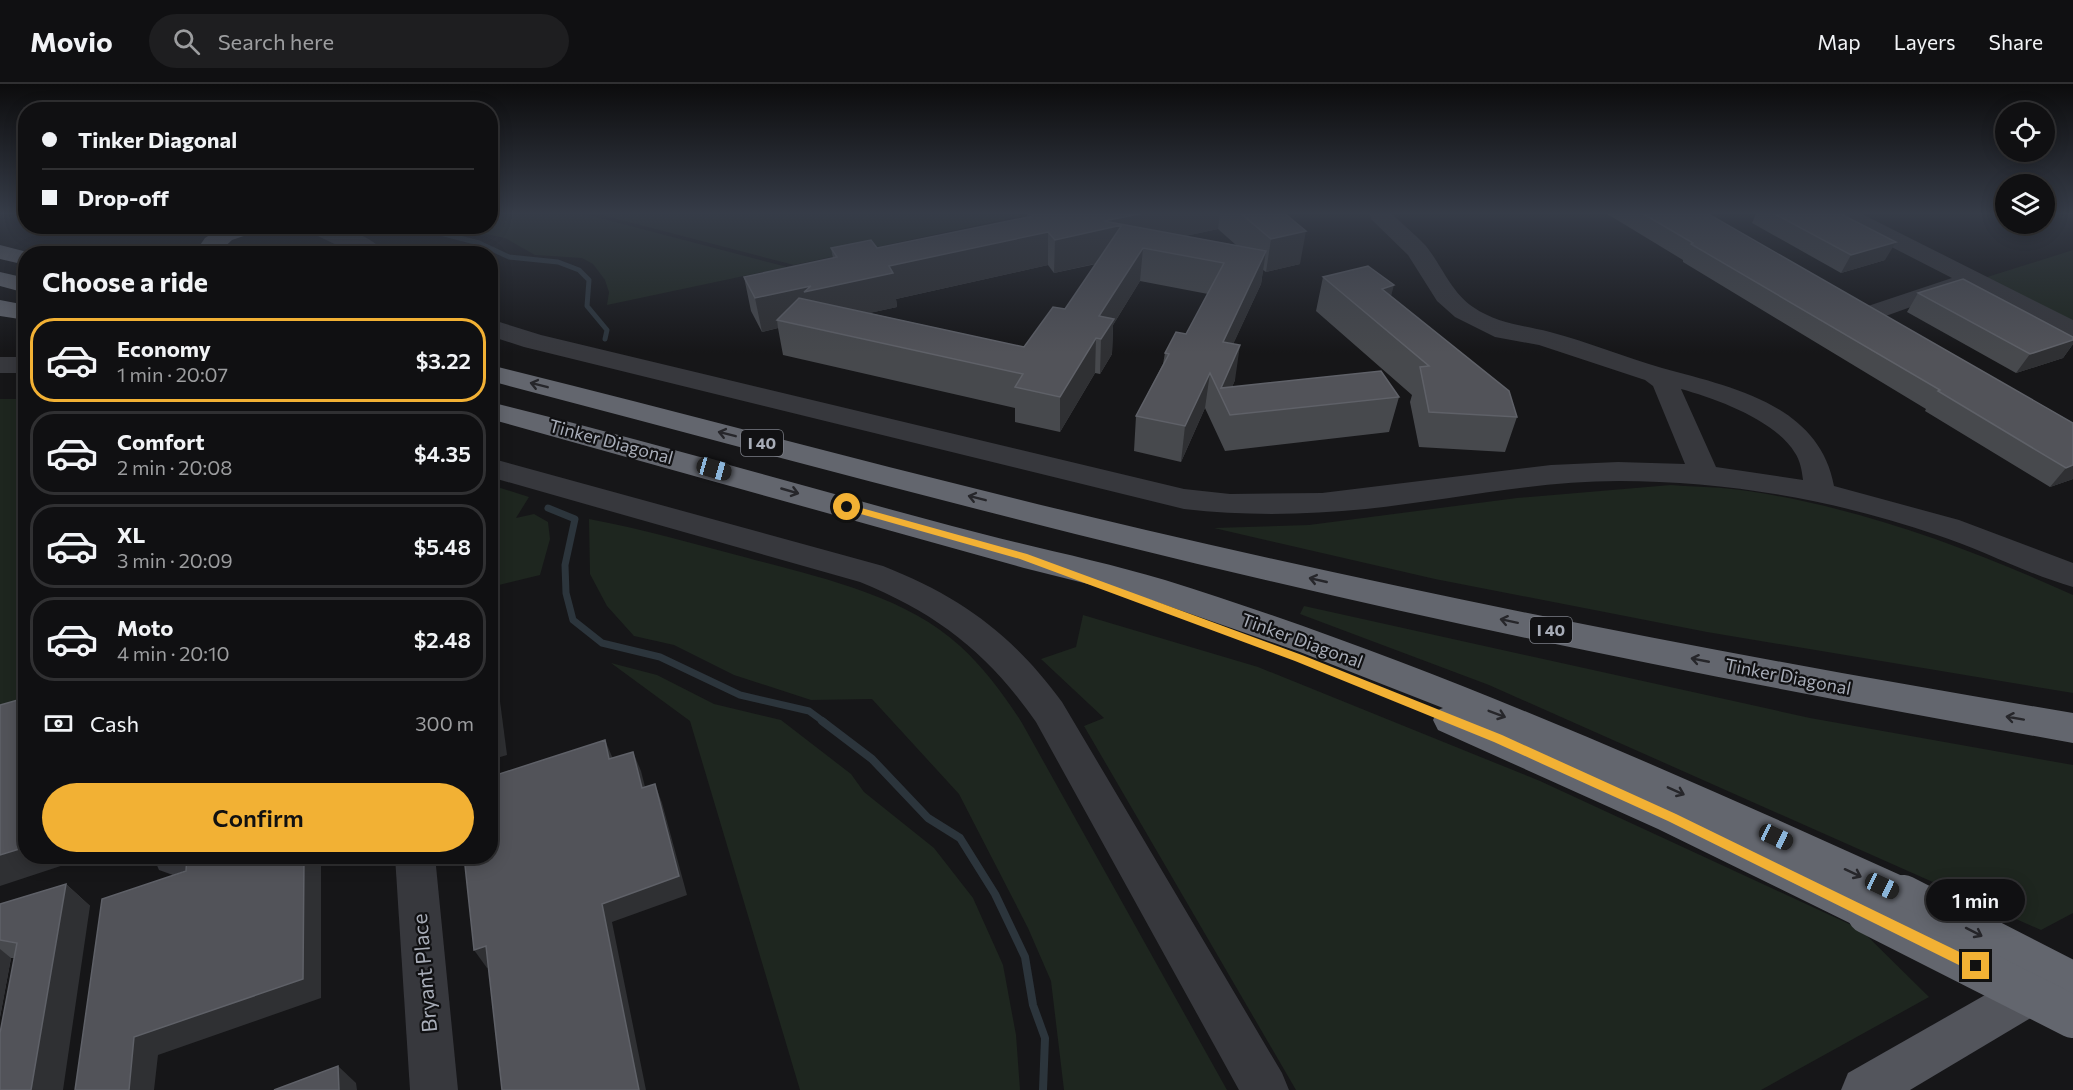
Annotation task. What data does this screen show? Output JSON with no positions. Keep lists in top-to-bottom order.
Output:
{
  "streets": {
    "highway": ["Tinker Diagonal", "I 40"],
    "street": ["Bryant Place"]
  },
  "page": {
    "header": "Movio",
    "search": "Search here",
    "nav": ["Map", "Layers", "Share"],
    "banner": ["Tinker Diagonal", "Drop-off"],
    "heading": "Choose a ride",
    "list": [
      {
        "name": "Economy",
        "note": "1 min · 20:07",
        "value": "$3.22"
      },
      {
        "name": "Comfort",
        "note": "2 min · 20:08",
        "value": "$4.35"
      },
      {
        "name": "XL",
        "note": "3 min · 20:09",
        "value": "$5.48"
      },
      {
        "name": "Moto",
        "note": "4 min · 20:10",
        "value": "$2.48"
      }
    ],
    "pay": ["Cash", "300 m"],
    "buttons": "Confirm",
    "bubble": "1 min"
  }
}
